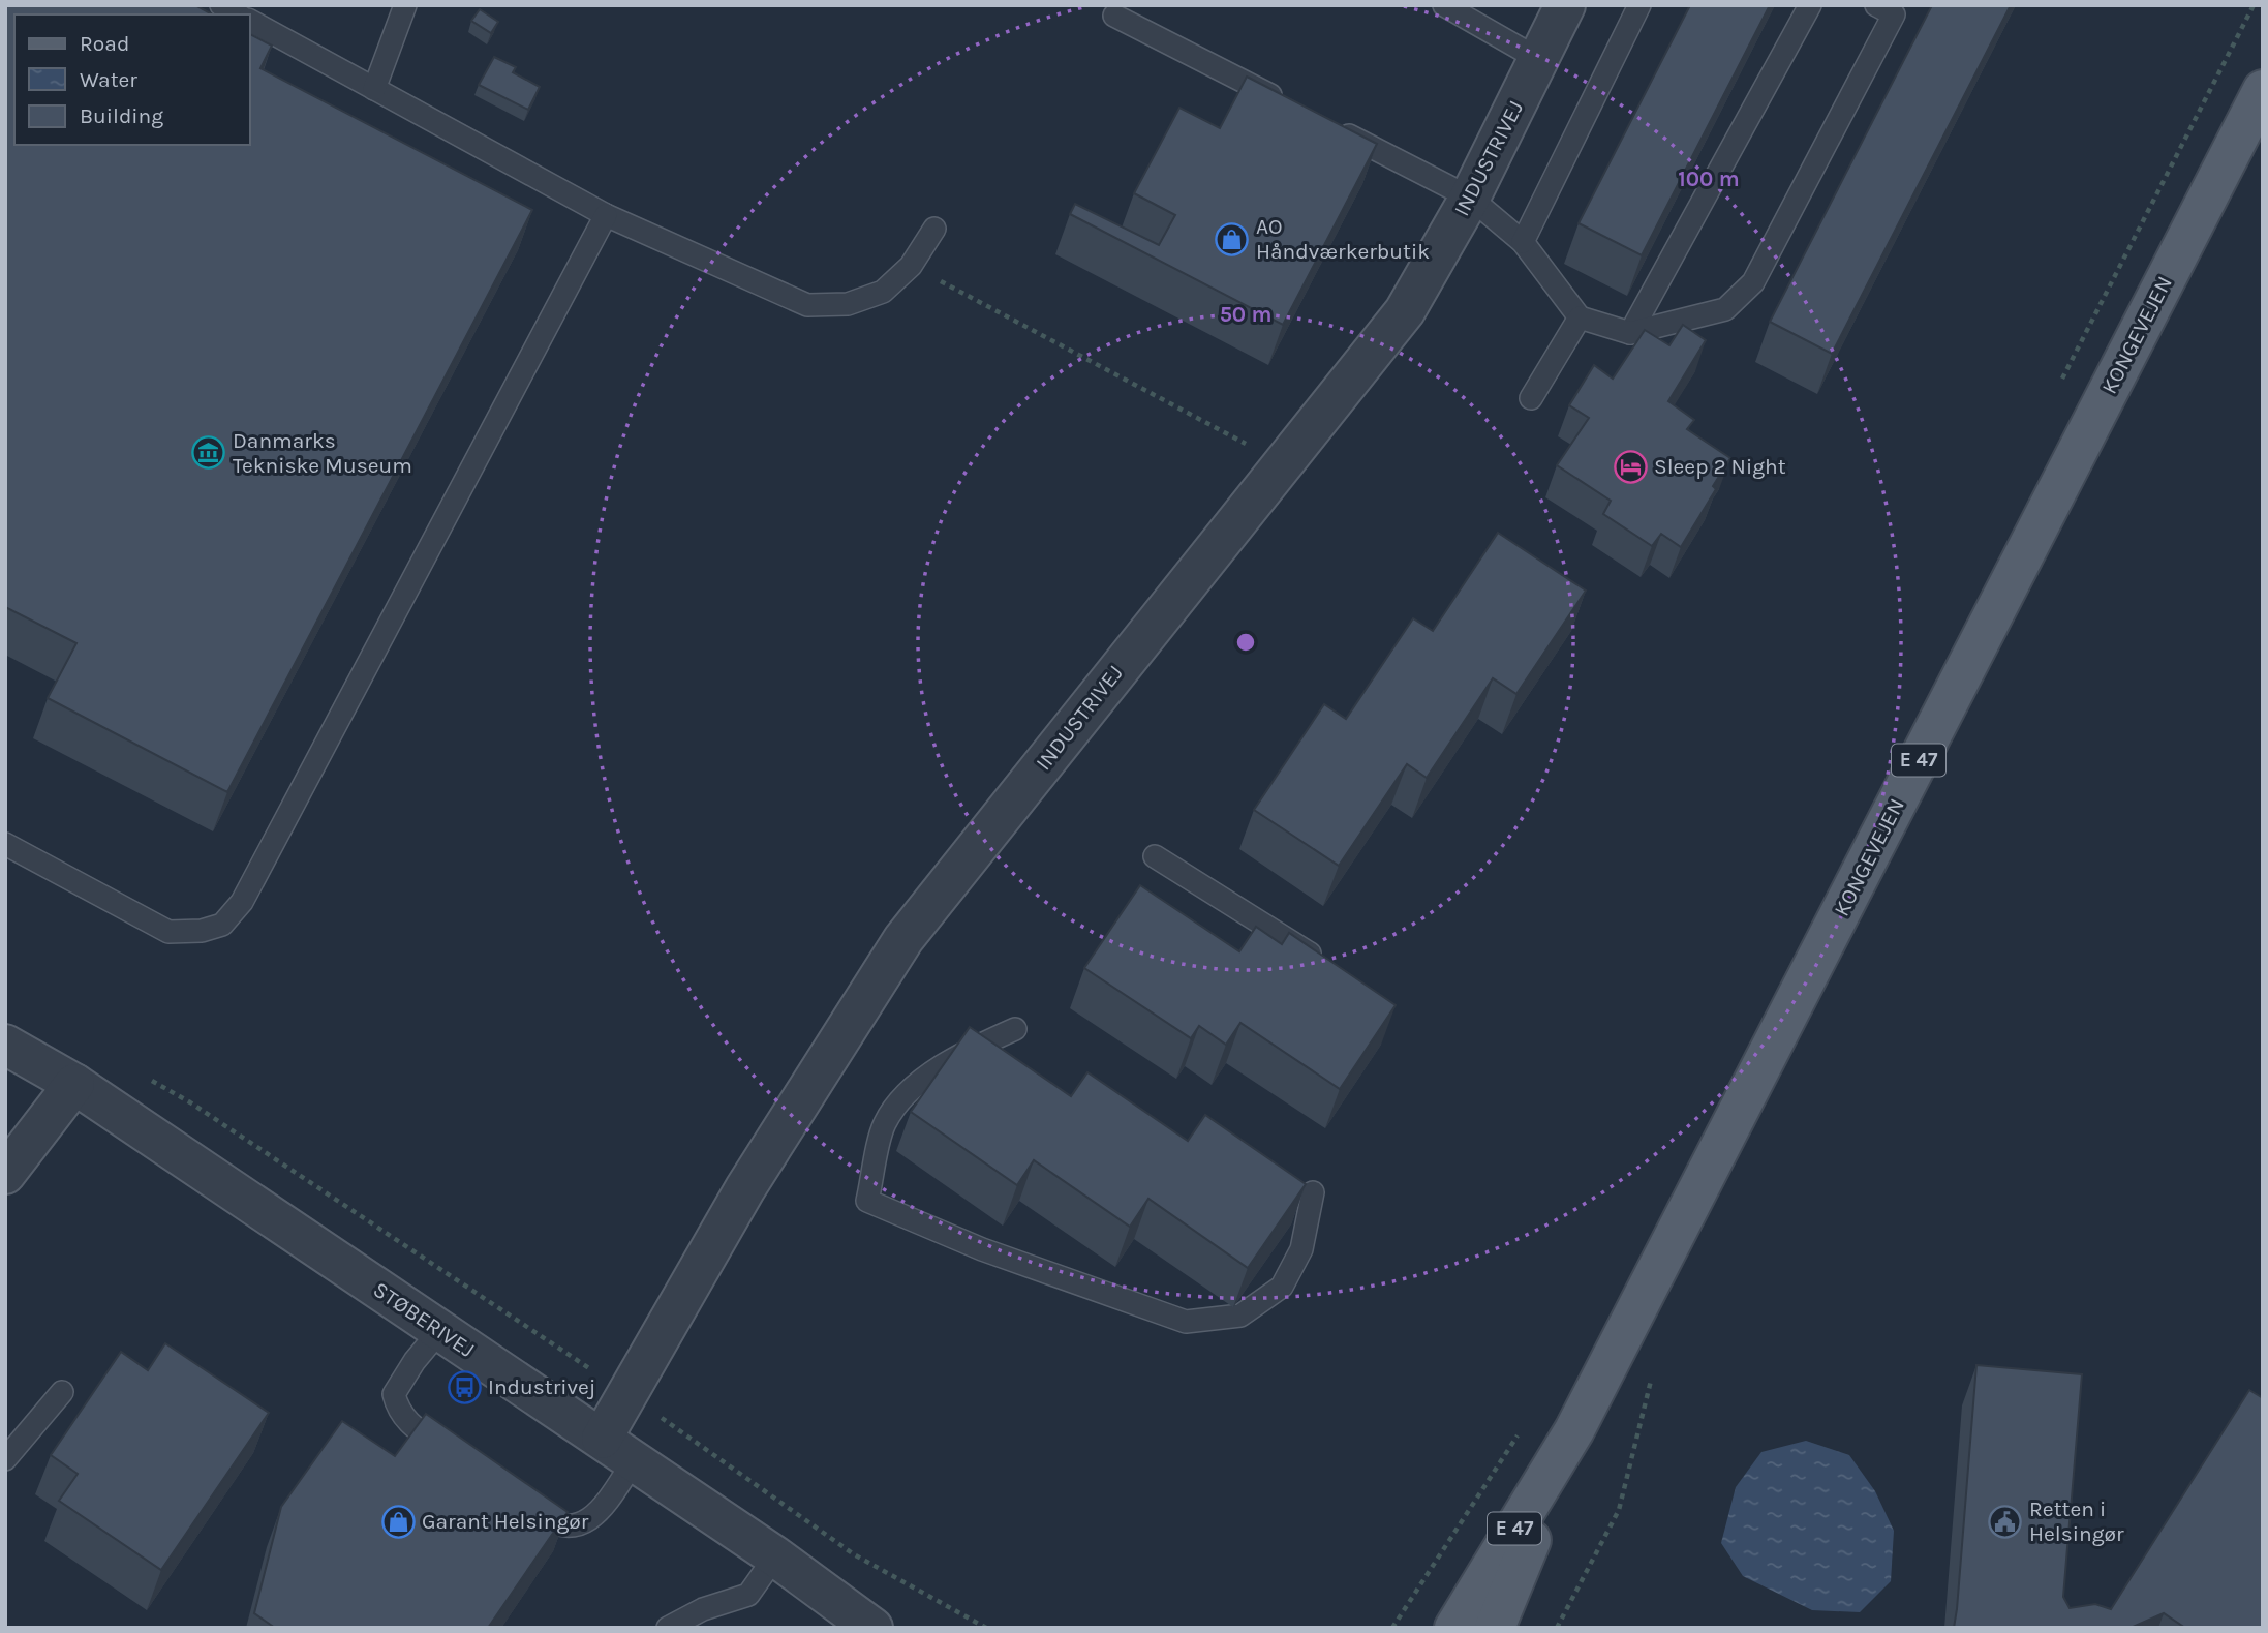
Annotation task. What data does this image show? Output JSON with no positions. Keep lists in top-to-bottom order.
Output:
{
  "streets": {
    "main road": ["KONGEVEJEN", "E 47"],
    "street": ["INDUSTRIVEJ", "STØBERIVEJ"]
  },
  "crossings": [
    ["INDUSTRIVEJ", "STØBERIVEJ"]
  ],
  "places": {
    "shop": ["AO Håndværkerbutik", "Garant Helsingør"],
    "museum": ["Danmarks Tekniske Museum"],
    "hotel": ["Sleep 2 Night"],
    "bus stop": ["Industrivej"],
    "public building": ["Retten i Helsingør"]
  },
  "legend": ["Road", "Water", "Building"],
  "rings": ["100 m", "50 m"]
}
